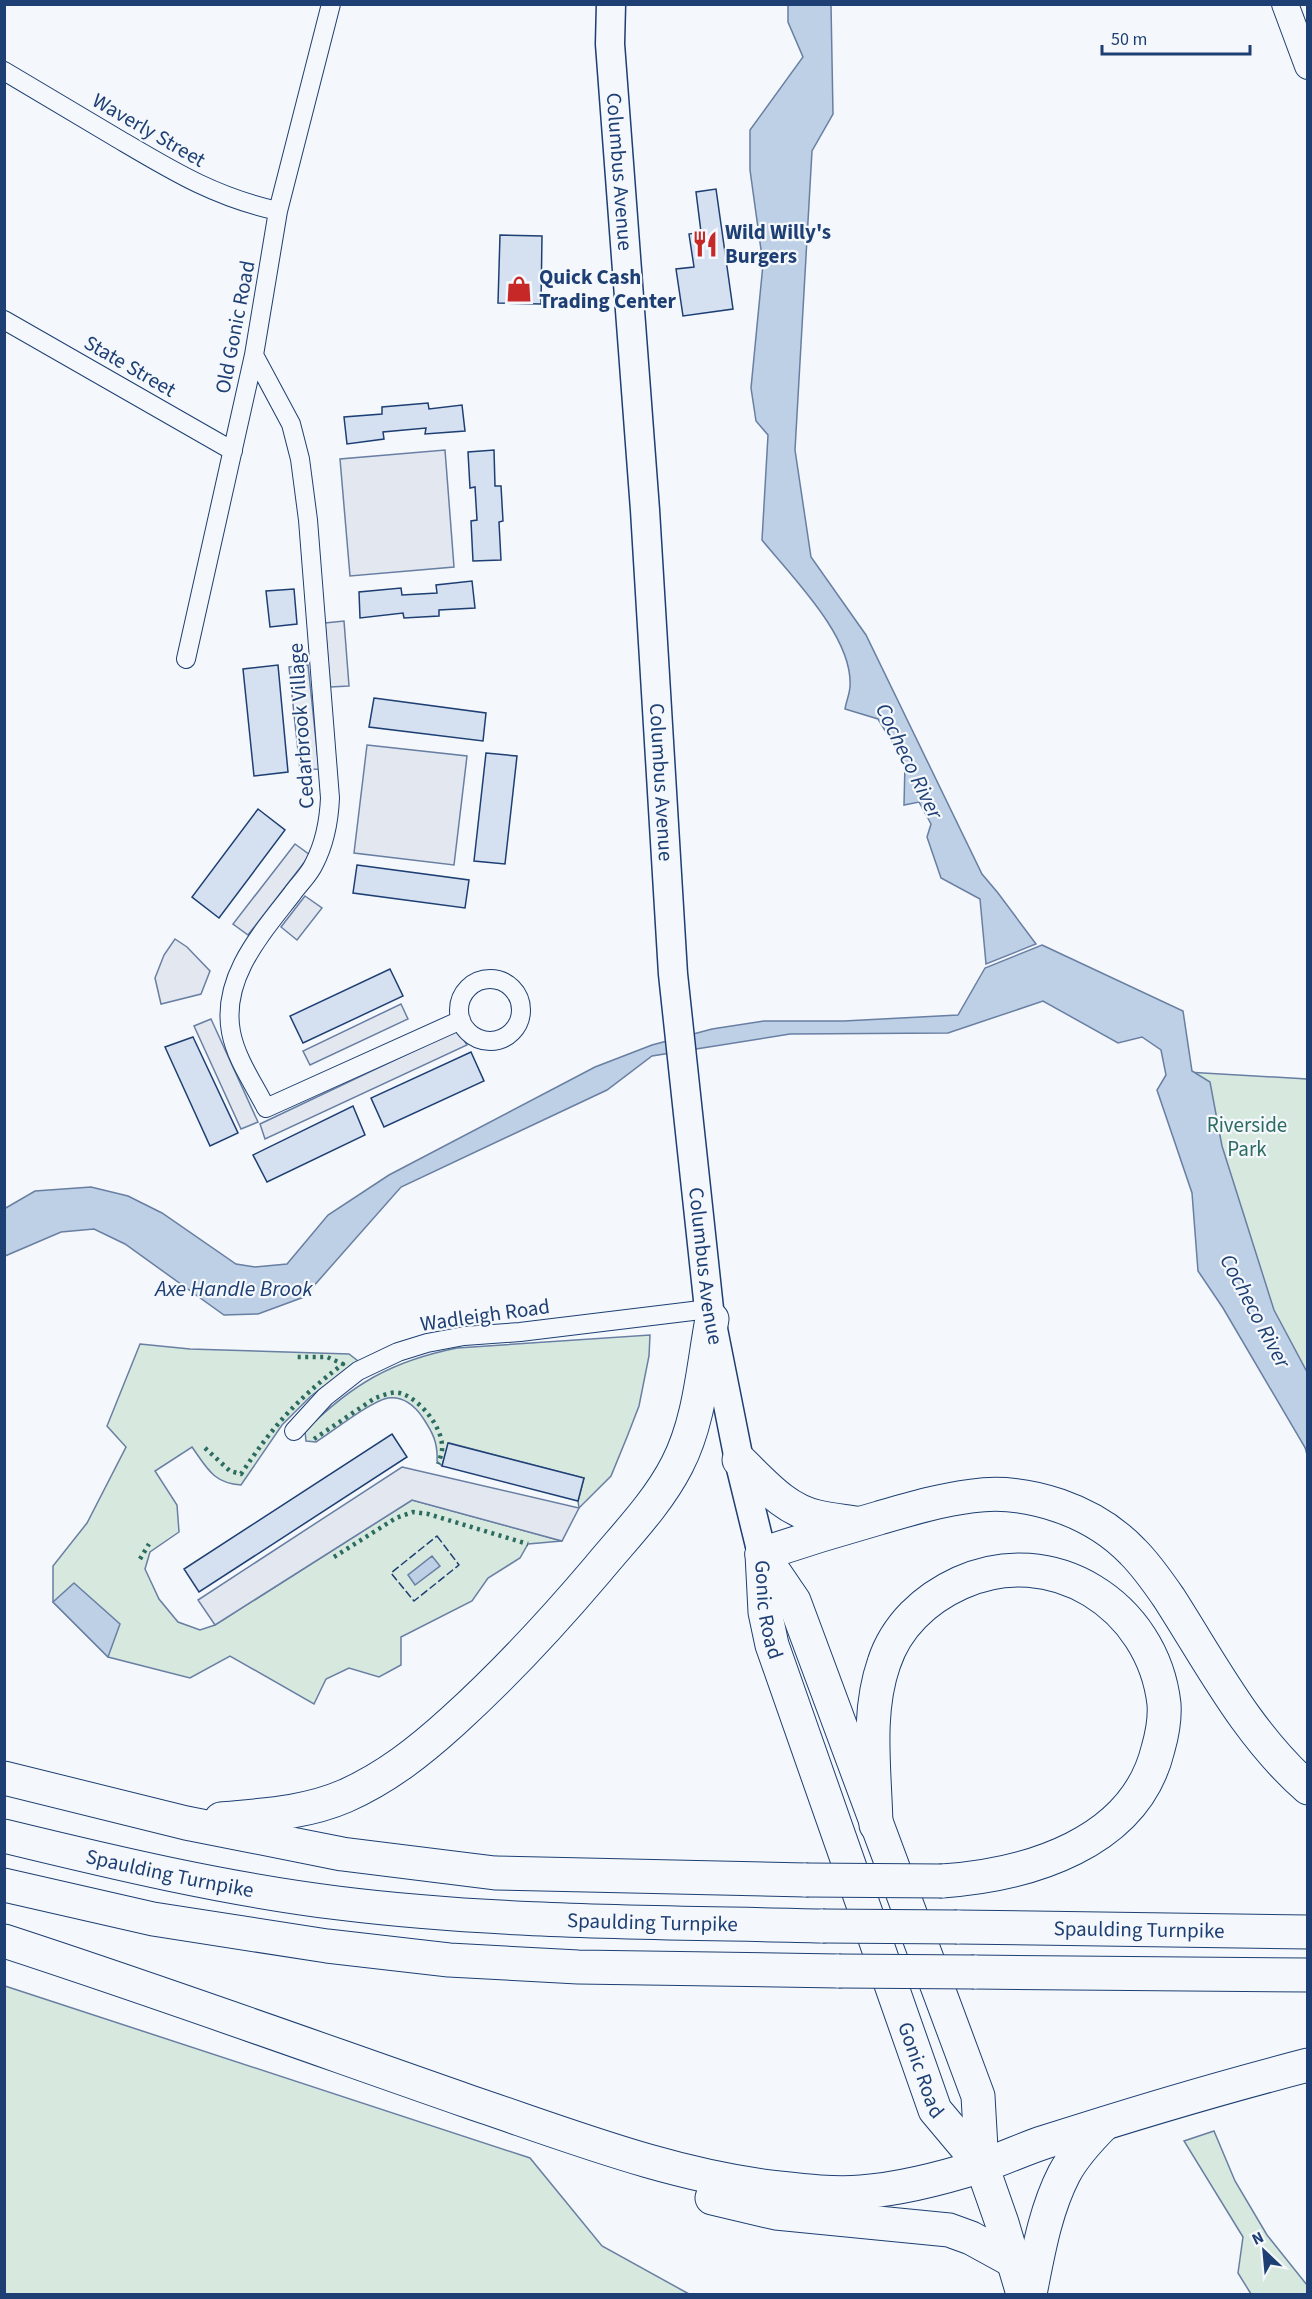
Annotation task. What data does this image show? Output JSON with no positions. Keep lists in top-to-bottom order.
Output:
{
  "streets": {
    "highway": ["Gonic Road", "Spaulding Turnpike"],
    "main road": ["Columbus Avenue"],
    "street": [
      "Waverly Street",
      "Old Gonic Road",
      "State Street",
      "Cedarbrook Village",
      "Wadleigh Road"
    ]
  },
  "crossings": [
    ["Waverly Street", "Old Gonic Road"],
    ["Columbus Avenue", "Wadleigh Road"],
    ["Columbus Avenue", "Gonic Road"],
    ["Old Gonic Road", "State Street"],
    ["Old Gonic Road", "Cedarbrook Village"]
  ],
  "water": ["Cocheco River", "Axe Handle Brook"],
  "parks": ["Riverside Park"],
  "places": {
    "restaurant": ["Wild Willy's Burgers"],
    "shop": ["Quick Cash Trading Center"]
  },
  "scale_bar": "50 m",
  "north": "top left"
}
